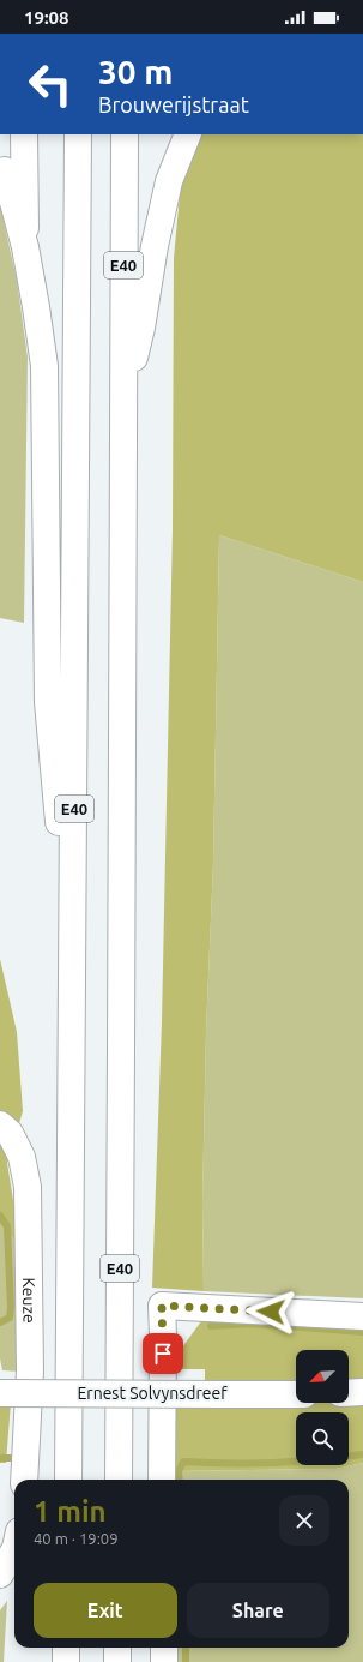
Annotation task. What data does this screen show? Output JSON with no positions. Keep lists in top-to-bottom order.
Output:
{
  "streets": {
    "main road": ["E40", "Keuze", "Ernest Solvynsdreef"]
  },
  "north": "bottom left",
  "page": {
    "status": "19:08",
    "turn": ["30 m", "Brouwerijstraat"],
    "heading": ["1 min", "40 m · 19:09"],
    "buttons": ["Exit", "Share"]
  }
}
